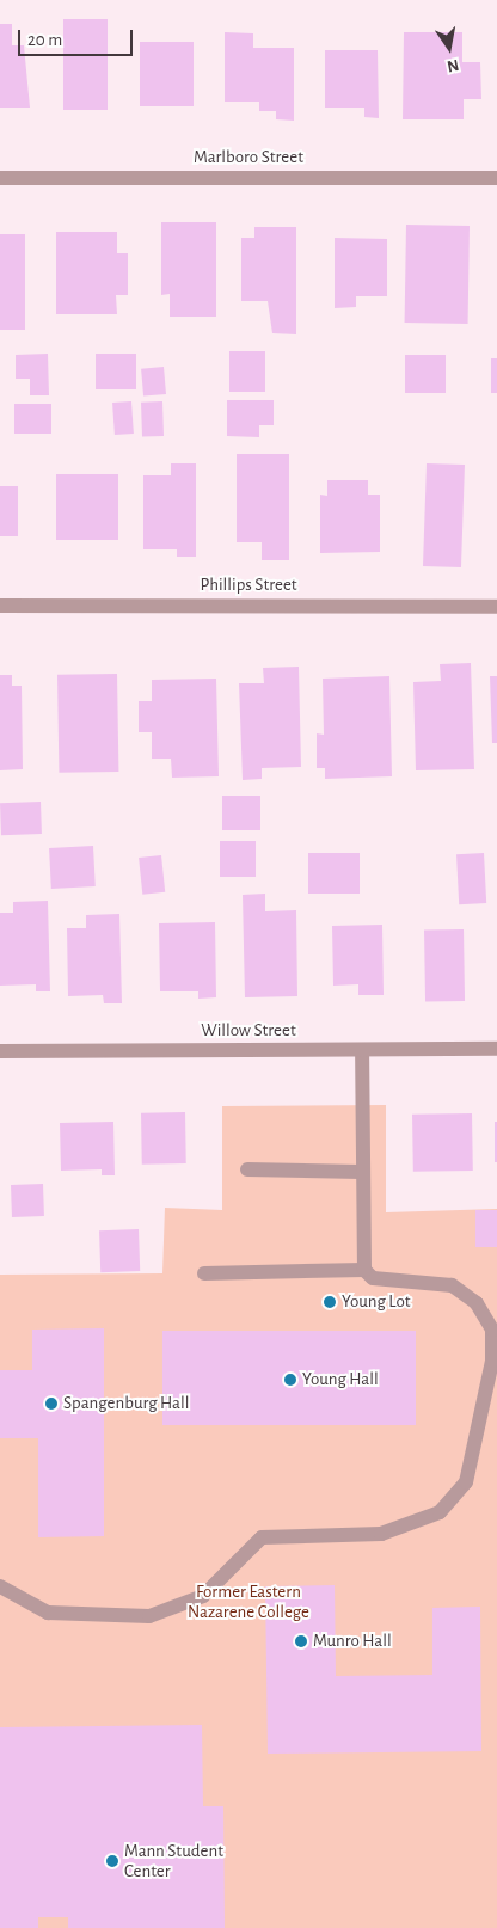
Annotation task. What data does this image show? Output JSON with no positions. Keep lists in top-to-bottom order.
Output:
{
  "streets": {
    "street": ["Marlboro Street", "Phillips Street", "Willow Street"]
  },
  "parks": ["Former Eastern Nazarene College"],
  "places": [
    "Young Lot",
    "Young Hall",
    "Spangenburg Hall",
    "Munro Hall",
    "Mann Student Center"
  ],
  "scale_bar": "20 m",
  "north": "bottom"
}
